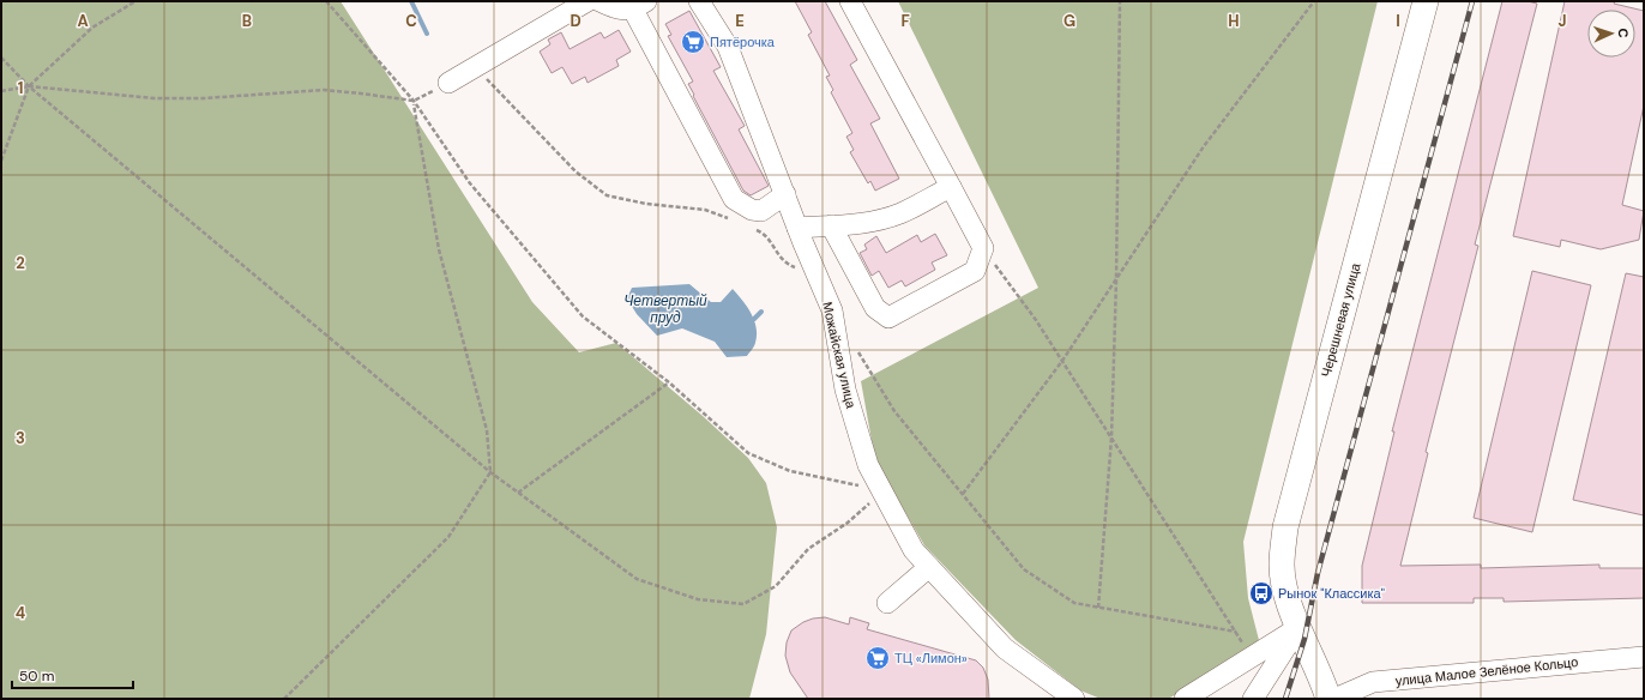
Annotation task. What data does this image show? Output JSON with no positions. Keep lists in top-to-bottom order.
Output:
{
  "streets": {
    "main road": ["Черешневая улица"],
    "street": ["Можайская улица", "улица Малое Зелёное Кольцо"]
  },
  "water": ["Четвертый пруд"],
  "places": {
    "supermarket": ["Пятёрочка", "ТЦ «Лимон»"],
    "bus stop": ["Рынок \"Классика\""]
  },
  "scale_bar": "50 m",
  "north": "right",
  "grid": {
    "columns": [
      "A",
      "B",
      "C",
      "D",
      "E",
      "F",
      "G",
      "H",
      "I",
      "J"
    ],
    "rows": [
      "1",
      "2",
      "3",
      "4"
    ]
  }
}
